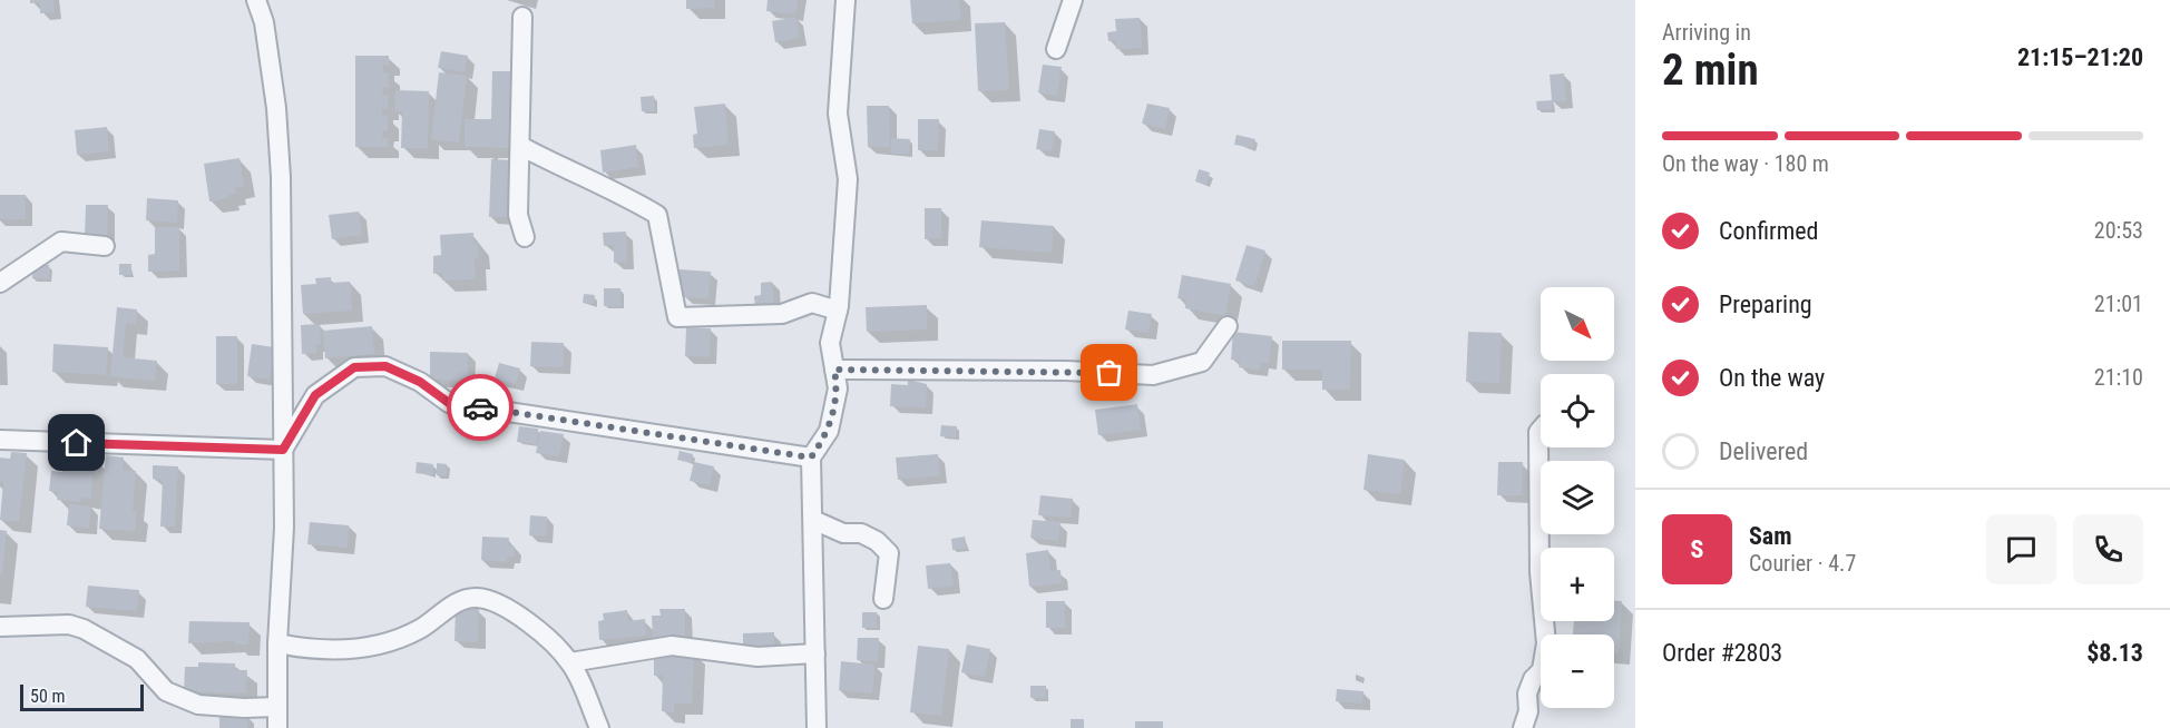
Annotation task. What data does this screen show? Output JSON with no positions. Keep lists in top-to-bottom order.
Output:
{
  "scale_bar": "50 m",
  "north": "bottom right",
  "page": {
    "heading": ["2 min", "Arriving in", "21:15–21:20"],
    "panel": [
      "Sam",
      "Courier · 4.7",
      "Order #2803",
      "$8.13"
    ],
    "bar": "On the way · 180 m",
    "list": [
      ["Confirmed", "20:53"],
      ["Preparing", "21:01"],
      ["On the way", "21:10"],
      "Delivered"
    ],
    "map_buttons": ["+", "−"],
    "round": "S",
    "scale": "50 m"
  }
}
